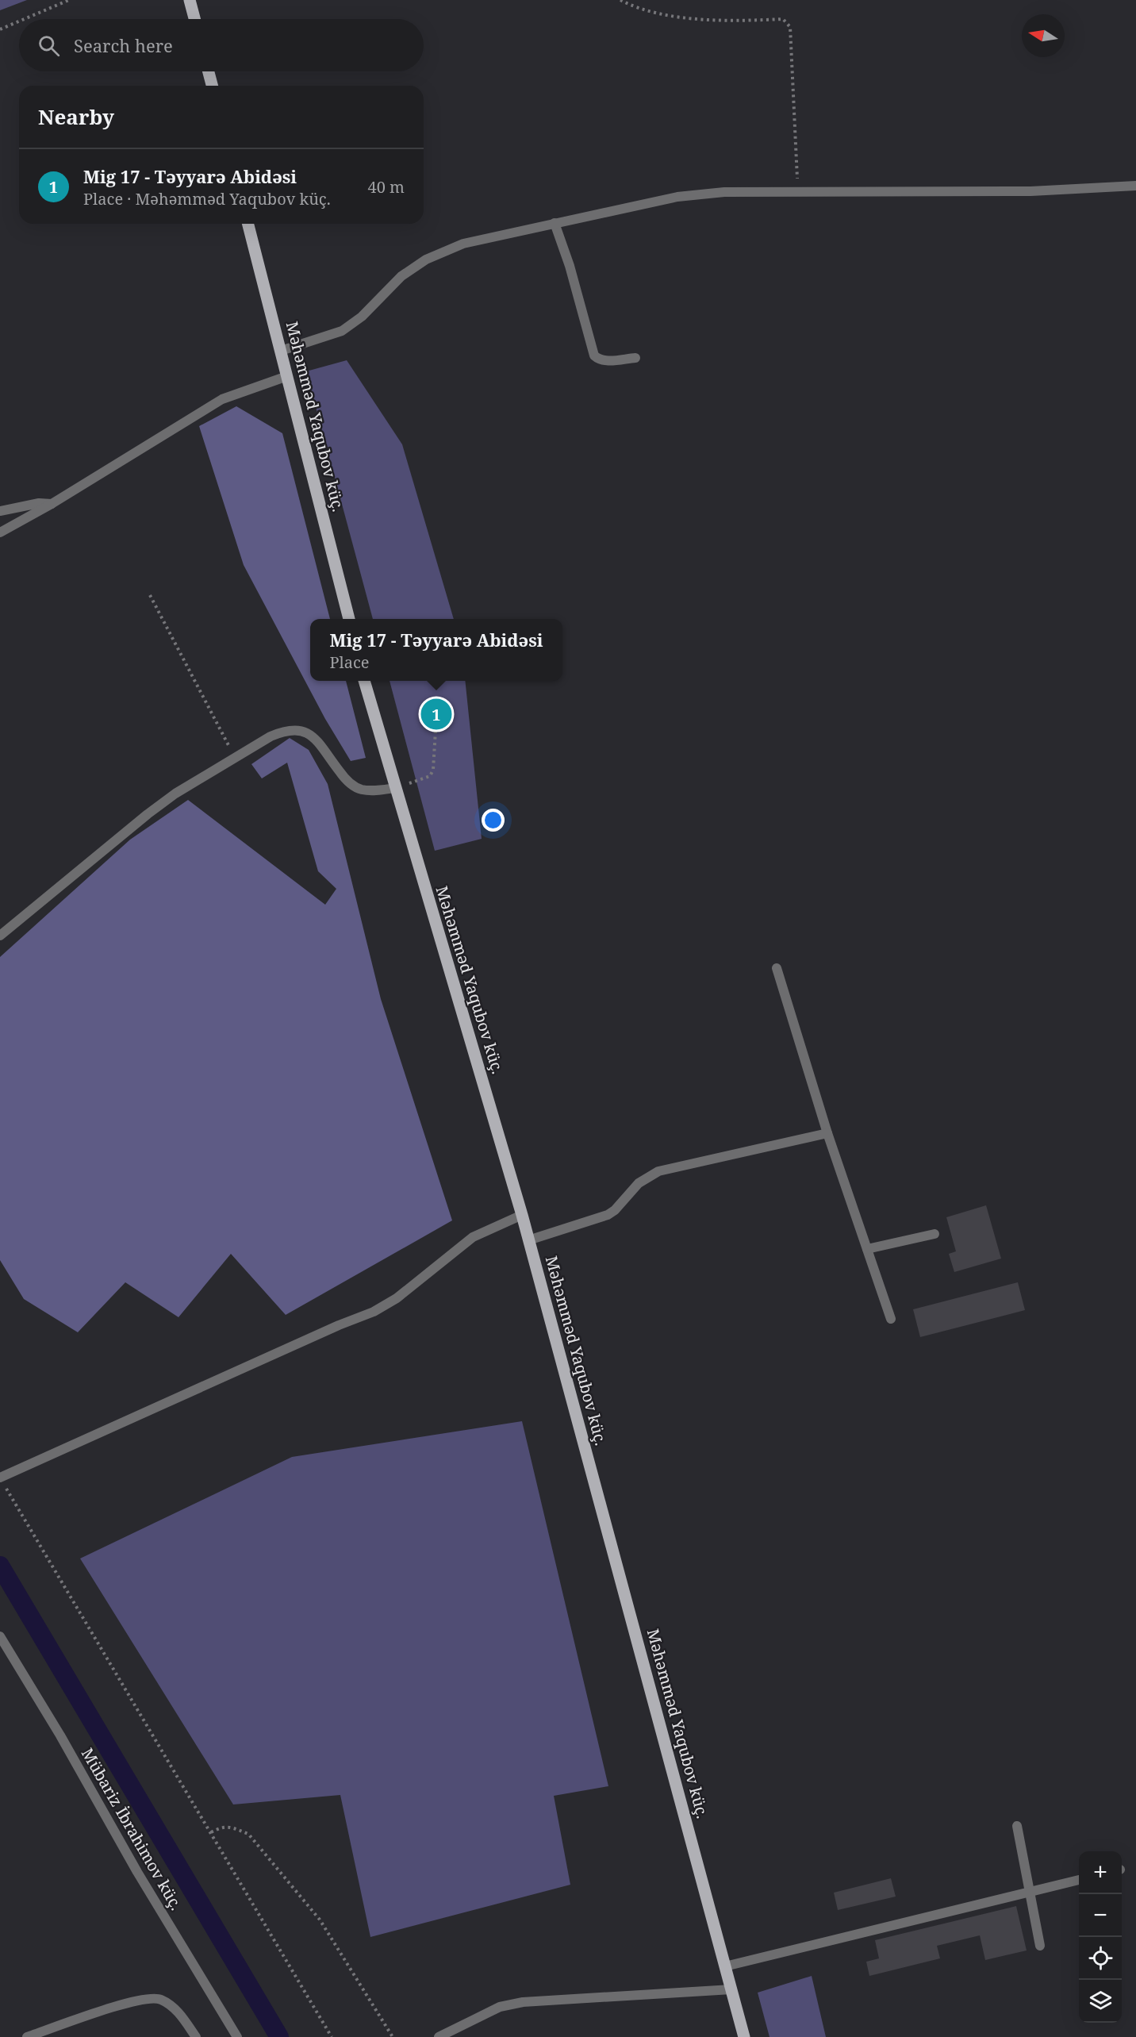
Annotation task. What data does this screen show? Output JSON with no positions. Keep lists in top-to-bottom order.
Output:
{
  "streets": {
    "main road": ["Məhəmməd Yaqubov küç."],
    "street": ["Mübariz İbrahimov küç."]
  },
  "north": "left",
  "page": {
    "search": "Search here",
    "heading": "Nearby",
    "list": [
      {
        "mark": "1",
        "name": "Mig 17 - Təyyarə Abidəsi",
        "note": "Place · Məhəmməd Yaqubov küç.",
        "value": "40 m"
      }
    ],
    "popup": ["Mig 17 - Təyyarə Abidəsi", "Place"],
    "pins": "1",
    "map_buttons": ["+", "−"]
  }
}
